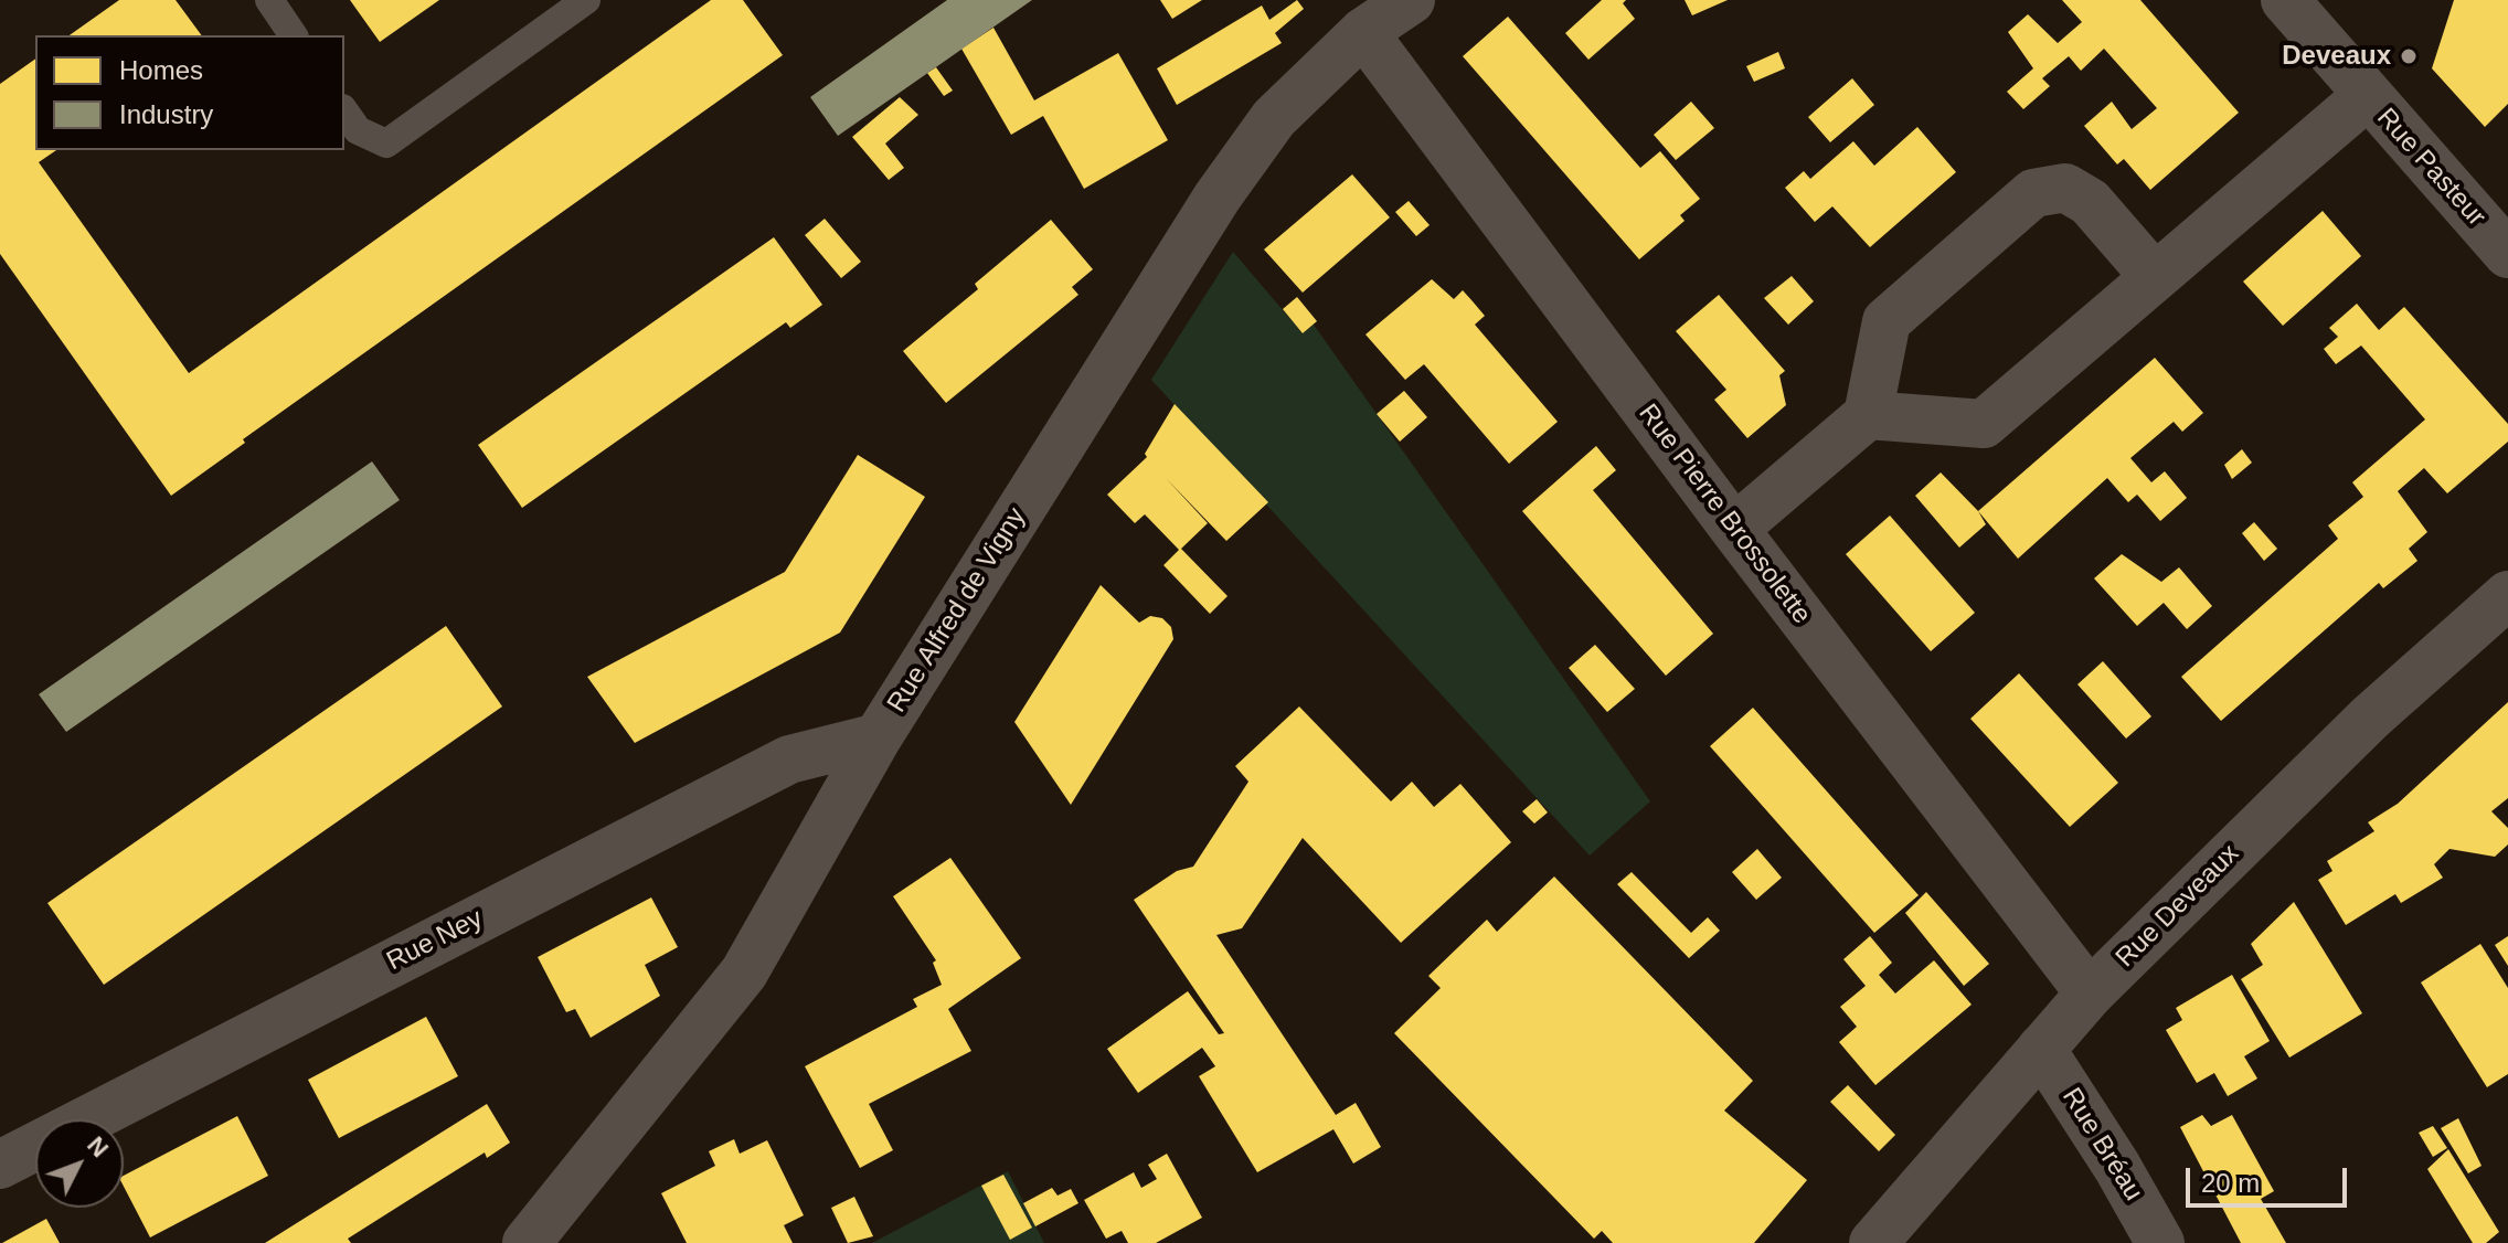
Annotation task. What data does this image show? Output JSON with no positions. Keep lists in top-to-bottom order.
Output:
{
  "streets": {
    "street": [
      "Rue Pasteur",
      "Rue Pierre Brossolette",
      "Rue Alfred de Vigny",
      "Rue Deveaux",
      "Rue Ney",
      "Rue Bréau"
    ]
  },
  "crossings": [
    ["Rue Pierre Brossolette", "Rue Alfred de Vigny"],
    ["Rue Pierre Brossolette", "Rue Deveaux"],
    ["Rue Alfred de Vigny", "Rue Ney"],
    ["Rue Deveaux", "Rue Bréau"]
  ],
  "places": ["Deveaux"],
  "legend": ["Homes", "Industry"],
  "scale_bar": "20 m",
  "north": "top right"
}
